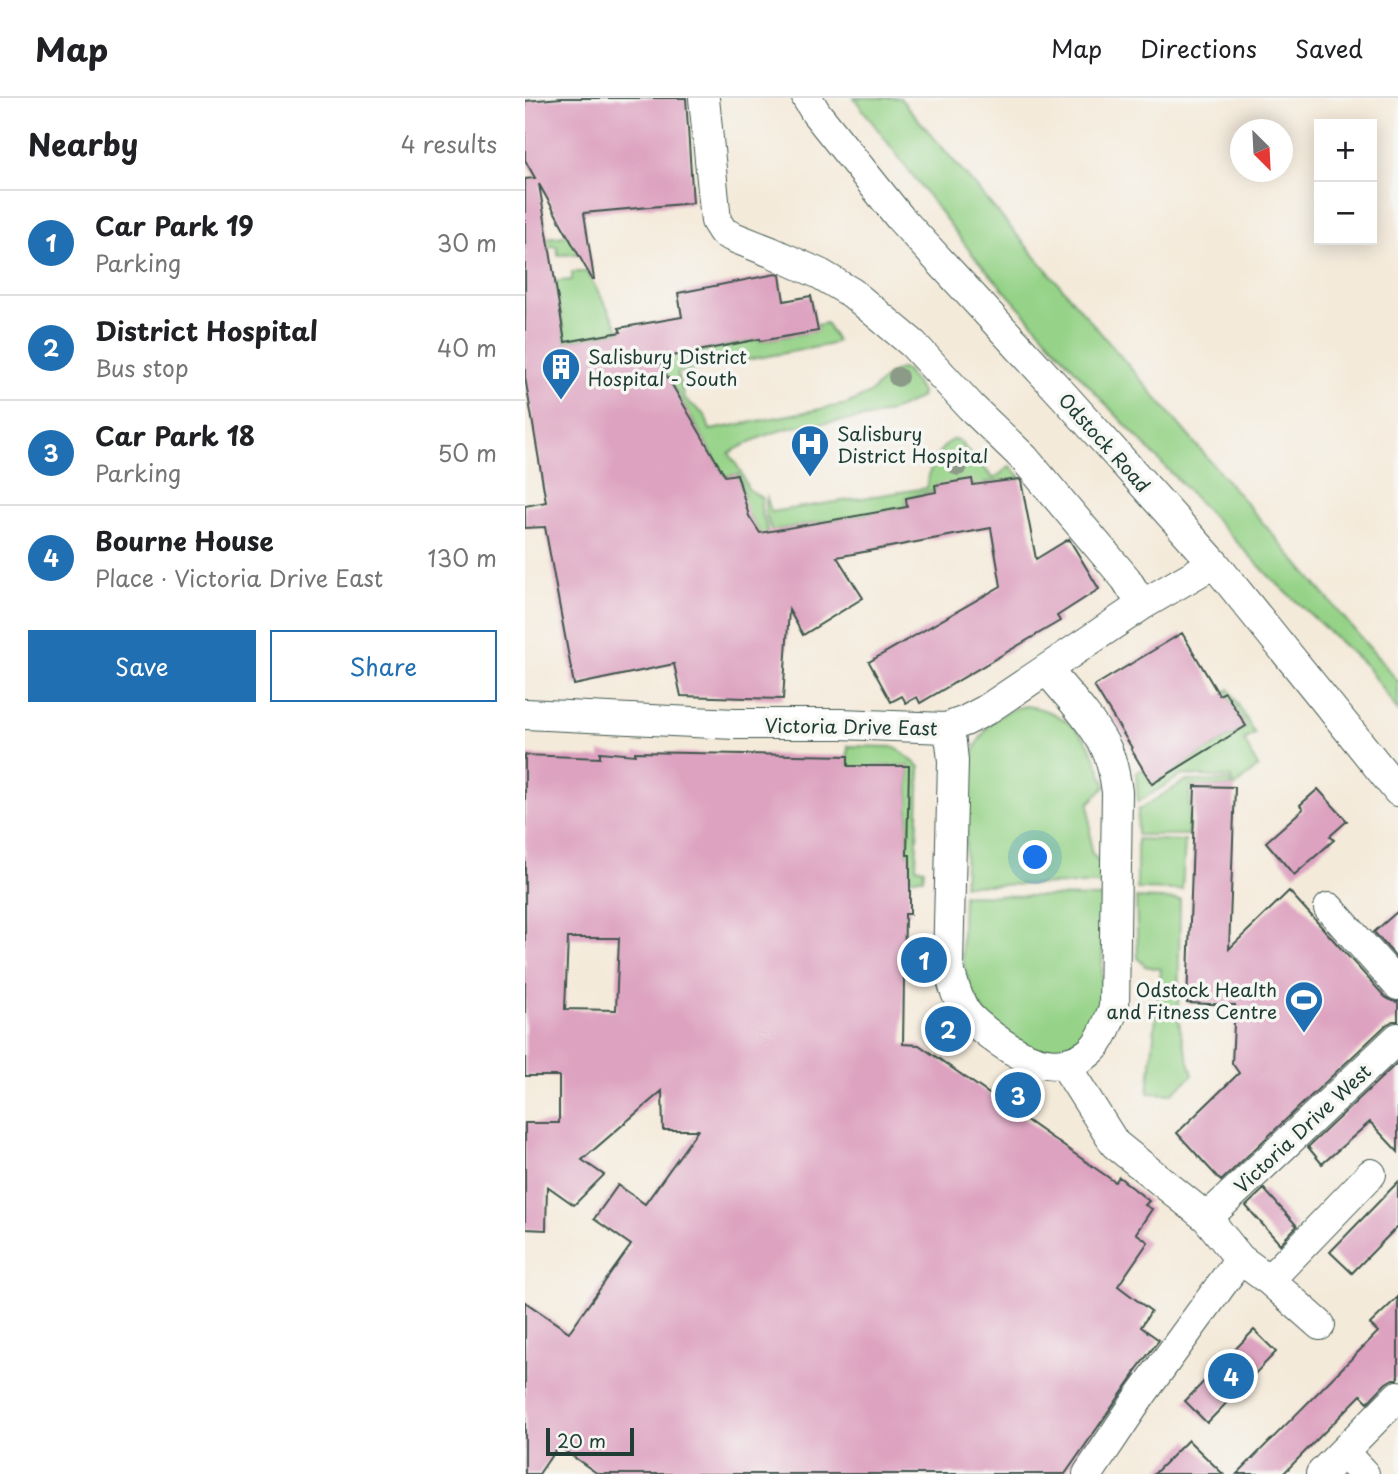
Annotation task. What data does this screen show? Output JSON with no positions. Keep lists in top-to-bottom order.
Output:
{
  "streets": {
    "street": ["Odstock Road", "Victoria Drive East", "Victoria Drive West"]
  },
  "crossings": [
    ["Odstock Road", "Victoria Drive East"]
  ],
  "places": {
    "building": ["Salisbury District Hospital - South"],
    "hospital": ["Salisbury District Hospital"],
    "sports": ["Odstock Health and Fitness Centre"]
  },
  "scale_bar": "20 m",
  "north": "bottom right",
  "page": {
    "header": "Map",
    "nav": ["Map", "Directions", "Saved"],
    "heading": ["Nearby", "4 results"],
    "map_buttons": ["+", "−"],
    "list": [
      {
        "mark": "1",
        "name": "Car Park 19",
        "note": "Parking",
        "value": "30 m"
      },
      {
        "mark": "2",
        "name": "District Hospital",
        "note": "Bus stop",
        "value": "40 m"
      },
      {
        "mark": "3",
        "name": "Car Park 18",
        "note": "Parking",
        "value": "50 m"
      },
      {
        "mark": "4",
        "name": "Bourne House",
        "note": "Place · Victoria Drive East",
        "value": "130 m"
      }
    ],
    "buttons": ["Save", "Share"],
    "pins": [
      "1",
      "2",
      "3",
      "4"
    ],
    "scale": "20 m"
  }
}
